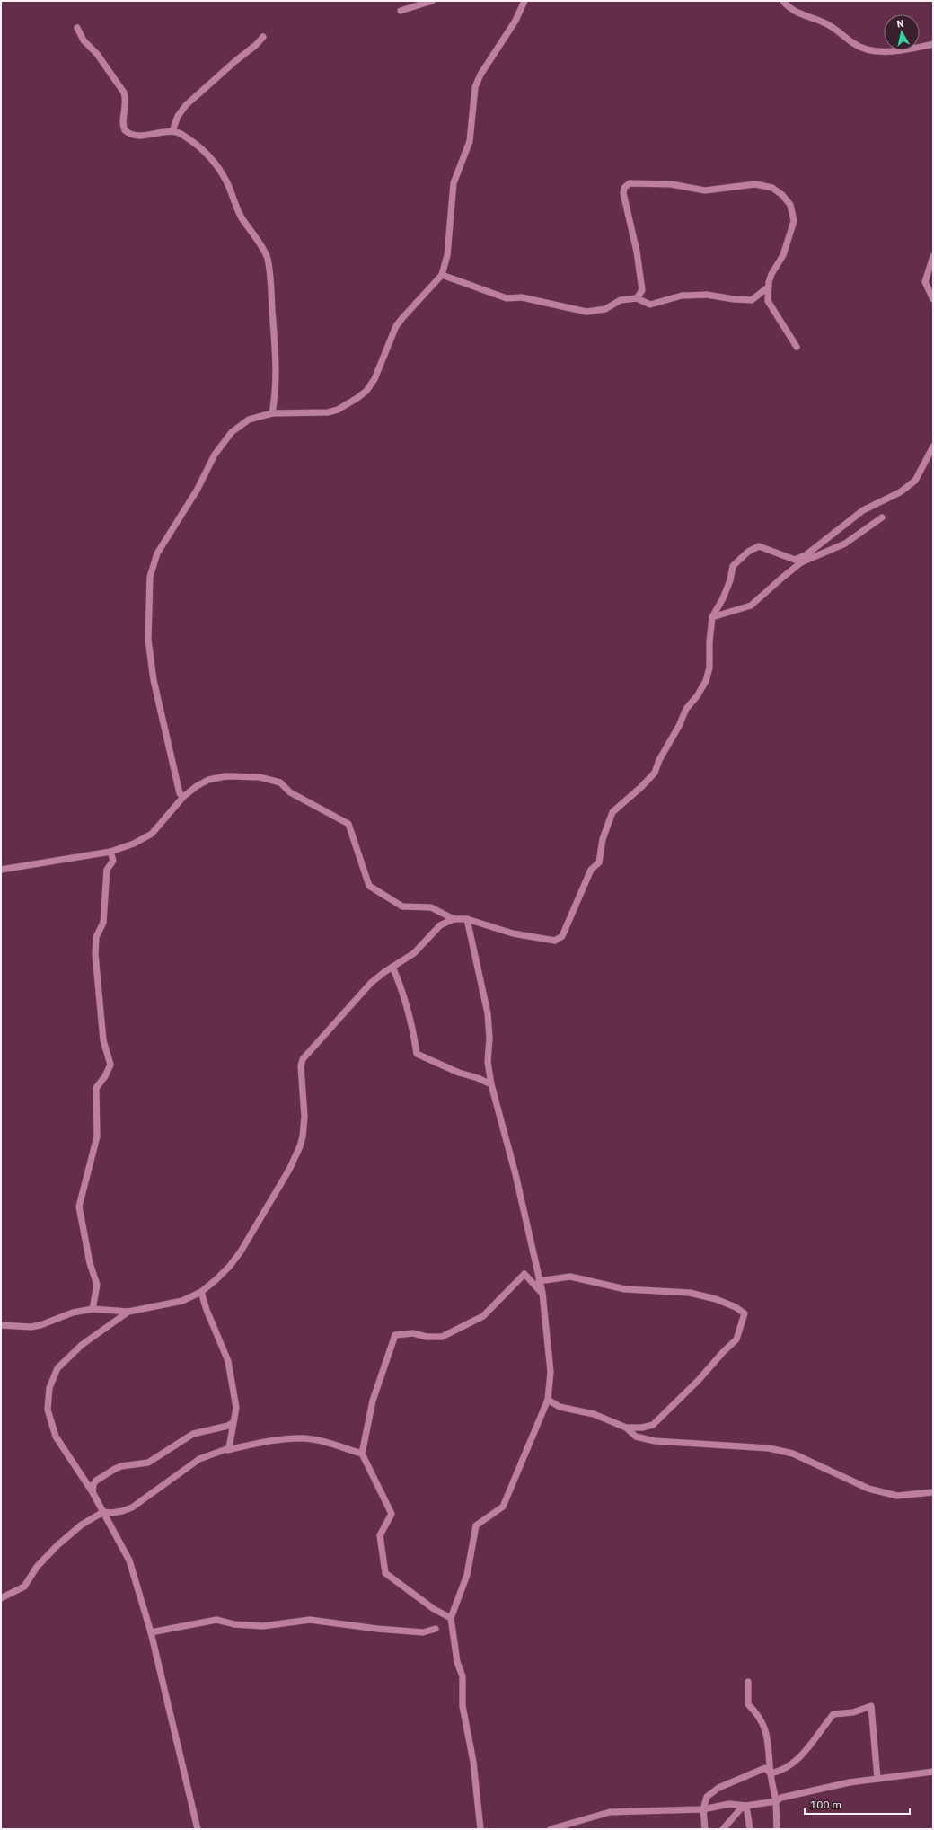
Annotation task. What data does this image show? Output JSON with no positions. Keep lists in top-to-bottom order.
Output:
{
  "scale_bar": "100 m",
  "north": "top"
}
